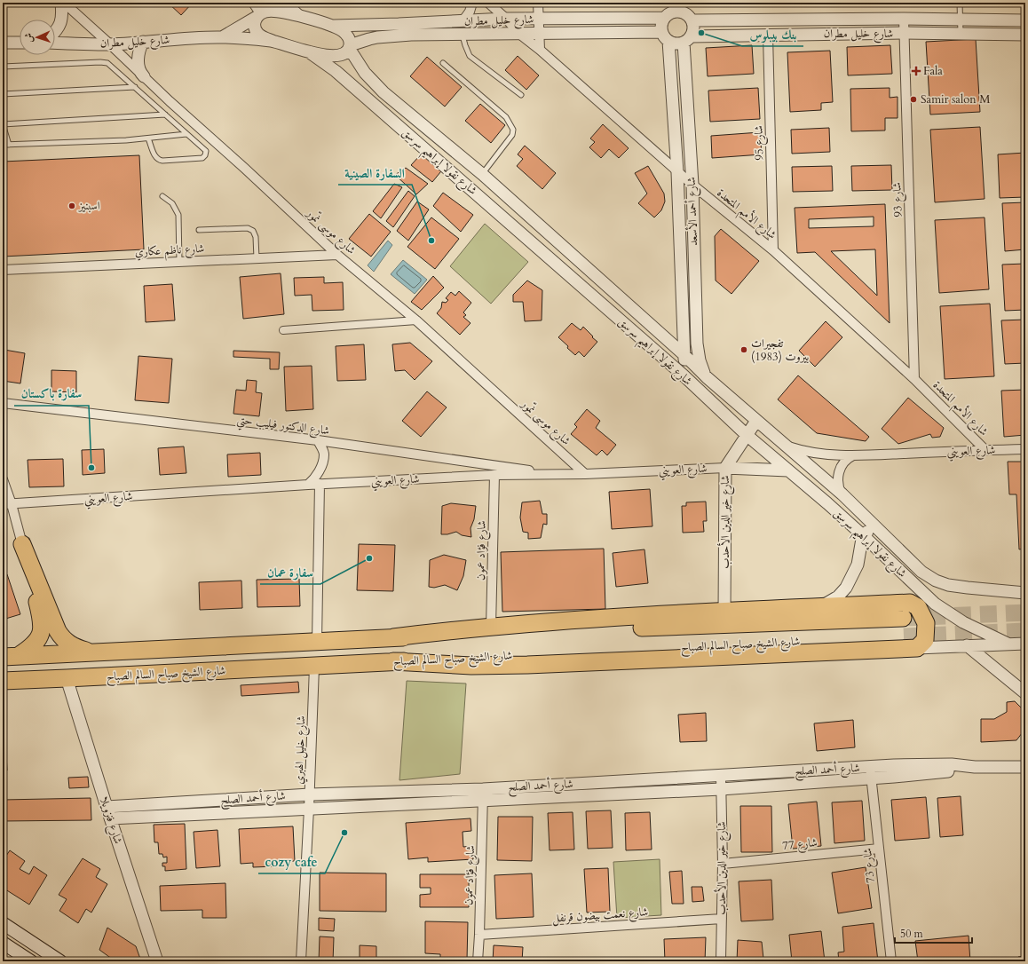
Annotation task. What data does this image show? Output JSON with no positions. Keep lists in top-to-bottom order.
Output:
{
  "streets": {
    "highway": ["شارع الشيخ صباح السالم الصباح"],
    "street": [
      "شارع خليل مطران",
      "شارع 95",
      "شارع نقولا إبراهيم سرسق",
      "شارع 93",
      "شارع أحمد الأسعد",
      "شارع الأمم المتحدة",
      "شارع موسى نمّور",
      "شارع ناظم عكاري",
      "شارع الدكتور فيليب حتي",
      "شارع العويني",
      "شارع خير الدين الأحدب",
      "شارع فؤاد عمون",
      "شارع خليل الهبري",
      "شارع أحمد الصلح",
      "شارع فنزويلا",
      "شارع 77",
      "شارع 73",
      "شارع نعمت بيضون قرنفل"
    ]
  },
  "crossings": [
    ["شارع خليل مطران", "شارع 95"],
    ["شارع خليل مطران", "شارع نقولا إبراهيم سرسق"],
    ["شارع خليل مطران", "شارع 93"],
    ["شارع خليل مطران", "شارع أحمد الأسعد"],
    ["شارع خليل مطران", "شارع الأمم المتحدة"],
    ["شارع خليل مطران", "شارع موسى نمّور"],
    ["شارع 95", "شارع الأمم المتحدة"],
    ["شارع نقولا إبراهيم سرسق", "شارع أحمد الأسعد"],
    ["شارع نقولا إبراهيم سرسق", "شارع العويني"],
    ["شارع نقولا إبراهيم سرسق", "شارع خير الدين الأحدب"],
    ["شارع 93", "شارع الأمم المتحدة"],
    ["شارع أحمد الأسعد", "شارع الأمم المتحدة"],
    ["شارع الأمم المتحدة", "شارع العويني"],
    ["شارع موسى نمّور", "شارع ناظم عكاري"],
    ["شارع موسى نمّور", "شارع العويني"],
    ["شارع الدكتور فيليب حتي", "شارع العويني"],
    ["شارع العويني", "شارع خير الدين الأحدب"],
    ["شارع العويني", "شارع فؤاد عمون"],
    ["شارع خير الدين الأحدب", "شارع أحمد الصلح"],
    ["شارع خير الدين الأحدب", "شارع 77"],
    ["شارع خير الدين الأحدب", "شارع نعمت بيضون قرنفل"],
    ["شارع فؤاد عمون", "شارع أحمد الصلح"],
    ["شارع فؤاد عمون", "شارع نعمت بيضون قرنفل"],
    ["شارع الشيخ صباح السالم الصباح", "شارع خليل الهبري"],
    ["شارع الشيخ صباح السالم الصباح", "شارع فنزويلا"],
    ["شارع خليل الهبري", "شارع أحمد الصلح"],
    ["شارع أحمد الصلح", "شارع فنزويلا"],
    ["شارع أحمد الصلح", "شارع 73"],
    ["شارع 77", "شارع 73"]
  ],
  "places": {
    "other": [
      "بنك بيبلوس",
      "Samir salon M",
      "اسبنيز",
      "السفارة الصينية",
      "تفجيرات بيروت (1983)",
      "سفارة باكستان",
      "سفارة عمان",
      "cozy cafe"
    ],
    "health": ["Fala"]
  },
  "scale_bar": "50 m",
  "north": "left"
}
